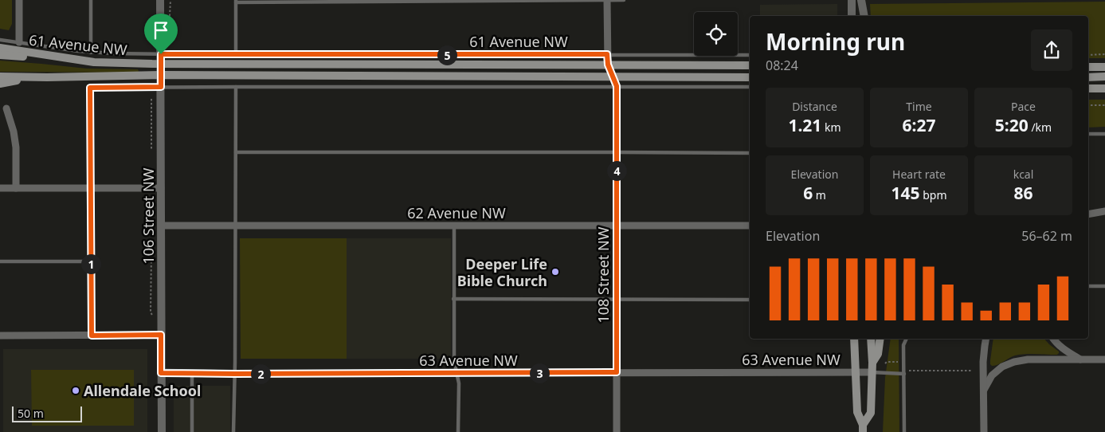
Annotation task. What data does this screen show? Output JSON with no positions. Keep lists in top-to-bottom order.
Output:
{
  "streets": {
    "main road": ["61 Avenue NW"],
    "street": [
      "62 Avenue NW",
      "106 Street NW",
      "108 Street NW",
      "63 Avenue NW"
    ]
  },
  "crossings": [
    ["61 Avenue NW", "106 Street NW"],
    ["61 Avenue NW", "108 Street NW"],
    ["62 Avenue NW", "106 Street NW"],
    ["62 Avenue NW", "108 Street NW"],
    ["106 Street NW", "63 Avenue NW"],
    ["108 Street NW", "63 Avenue NW"]
  ],
  "places": ["Deeper Life Bible Church", "Allendale School"],
  "scale_bar": "50 m",
  "page": {
    "heading": ["Morning run", "08:24"],
    "pins": [
      "5",
      "4",
      "1",
      "3",
      "2"
    ],
    "stats": [
      ["Distance", "1.21 km"],
      ["Time", "6:27"],
      ["Pace", "5:20 /km"],
      ["Elevation", "6 m"],
      ["Heart rate", "145 bpm"],
      ["kcal", "86"]
    ],
    "chart": ["Elevation", "56–62 m"],
    "scale": "50 m"
  }
}
